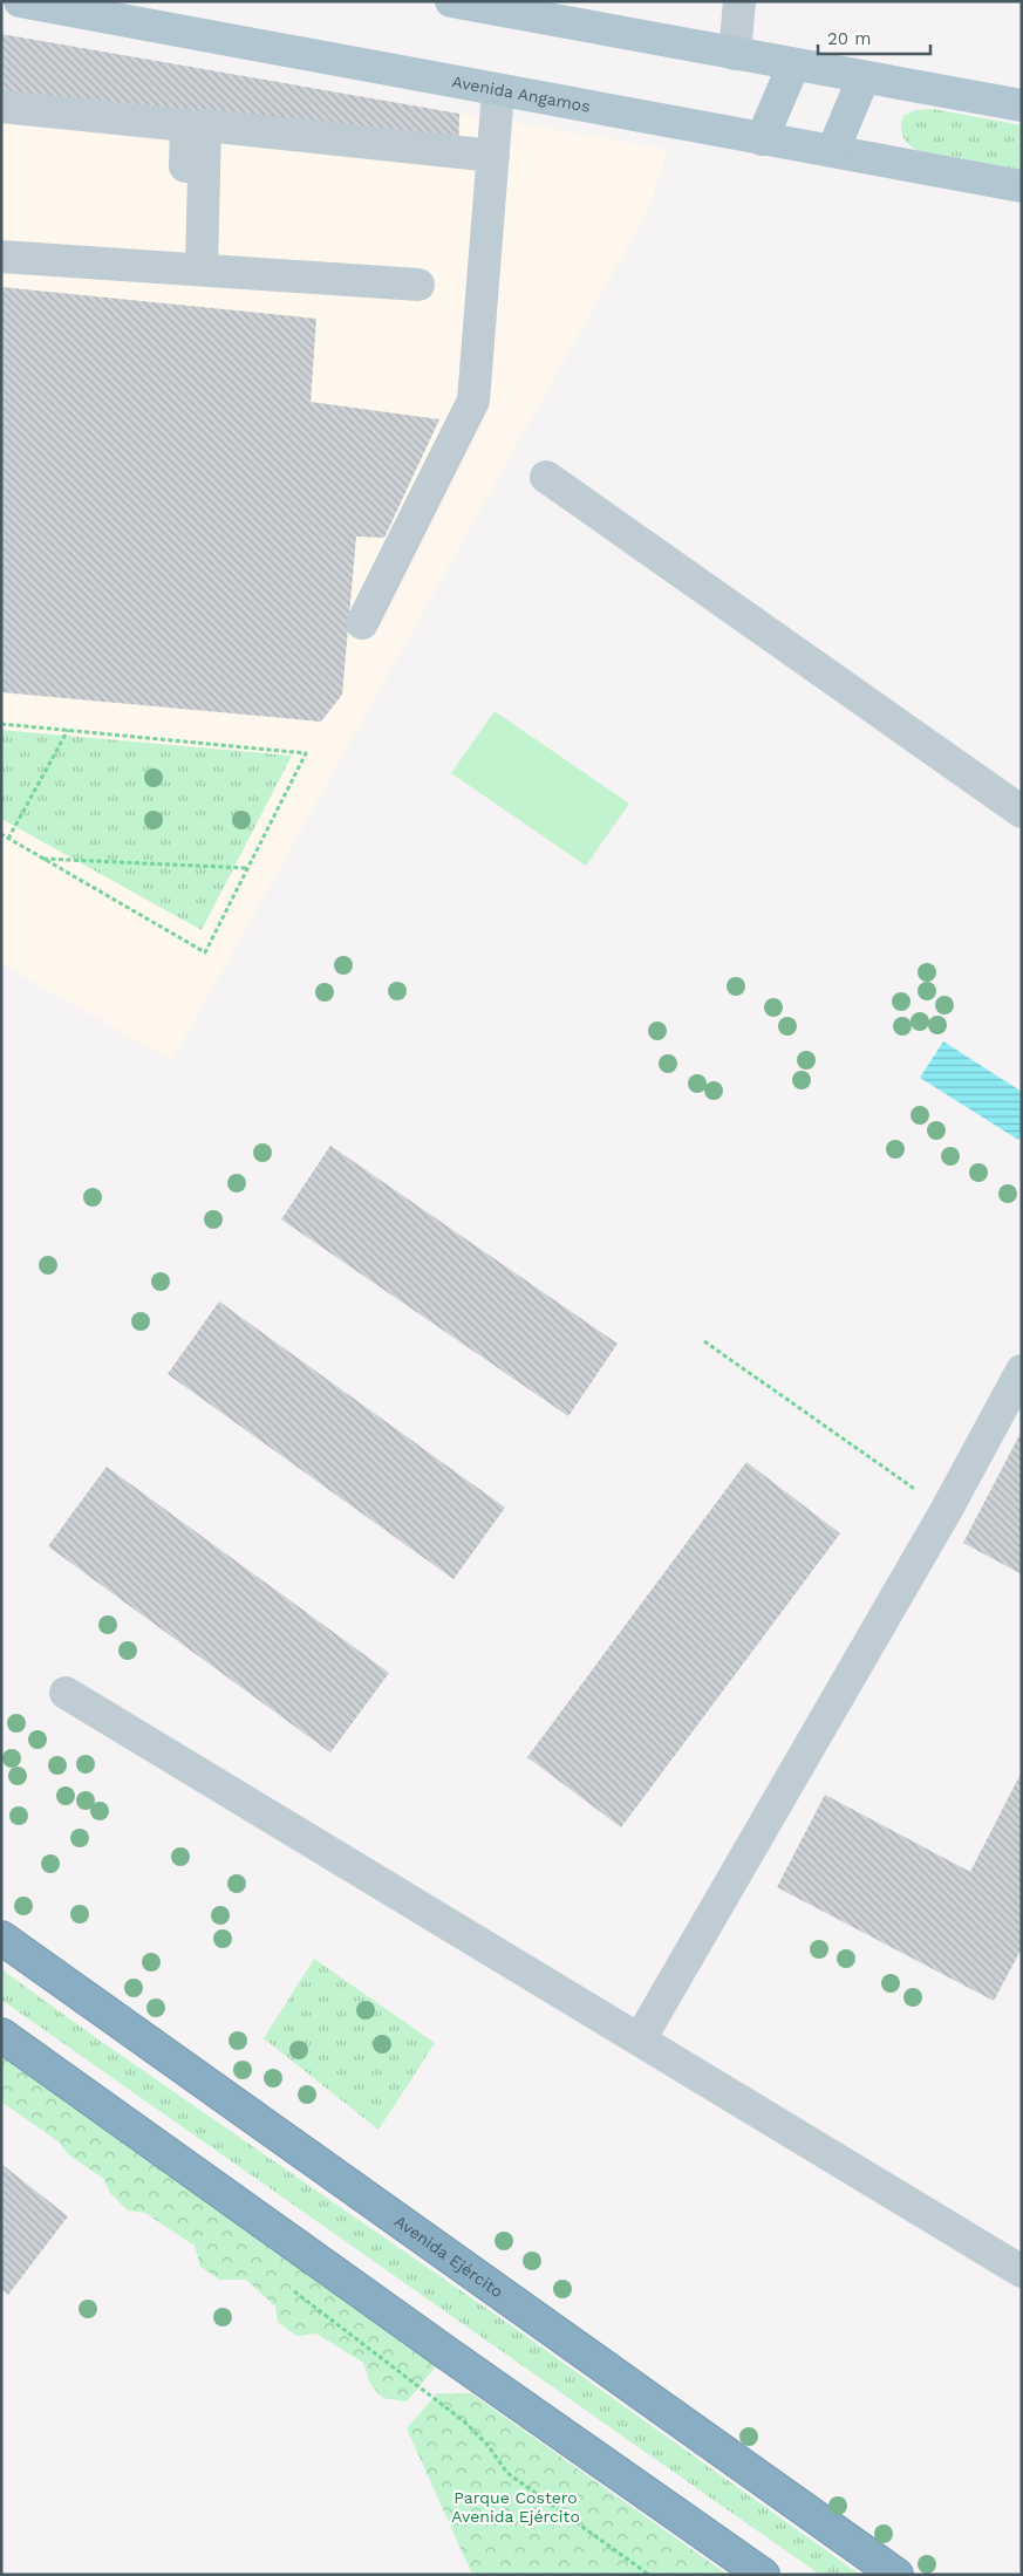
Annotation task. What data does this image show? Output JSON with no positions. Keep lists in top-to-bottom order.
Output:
{
  "streets": {
    "highway": ["Avenida Ejército"],
    "main road": ["Avenida Angamos"]
  },
  "parks": ["Parque Costero Avenida Ejército"],
  "scale_bar": "20 m"
}
